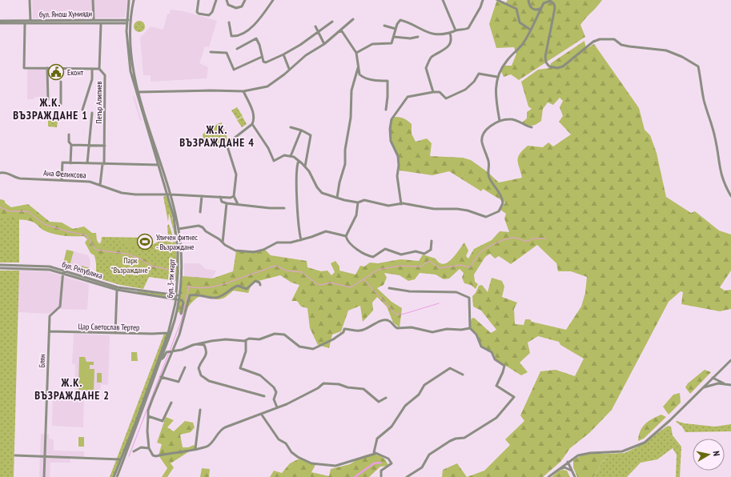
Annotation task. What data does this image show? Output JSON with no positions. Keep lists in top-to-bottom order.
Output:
{
  "streets": {
    "street": [
      "бул. Янош Хунияди",
      "Петър Алипиев",
      "Ана Феликсова",
      "бул. Република",
      "бул. 3-ти март",
      "Цар Светослав Тертер",
      "Блян"
    ]
  },
  "crossings": [
    ["бул. Янош Хунияди", "Петър Алипиев"],
    ["бул. Янош Хунияди", "бул. 3-ти март"],
    ["Петър Алипиев", "Ана Феликсова"],
    ["Ана Феликсова", "бул. 3-ти март"],
    ["бул. Република", "бул. 3-ти март"],
    ["бул. Република", "Блян"],
    ["бул. 3-ти март", "Цар Светослав Тертер"],
    ["Цар Светослав Тертер", "Блян"]
  ],
  "districts": ["Ж.К. ВЪЗРАЖДАНЕ 1", "Ж.К. ВЪЗРАЖДАНЕ 4", "Ж.К. ВЪЗРАЖДАНЕ 2"],
  "parks": ["Парк \"Възраждане\""],
  "places": {
    "public building": ["Еконт"],
    "sports": ["Уличен фитнес - Възраждане"]
  },
  "north": "right"
}
